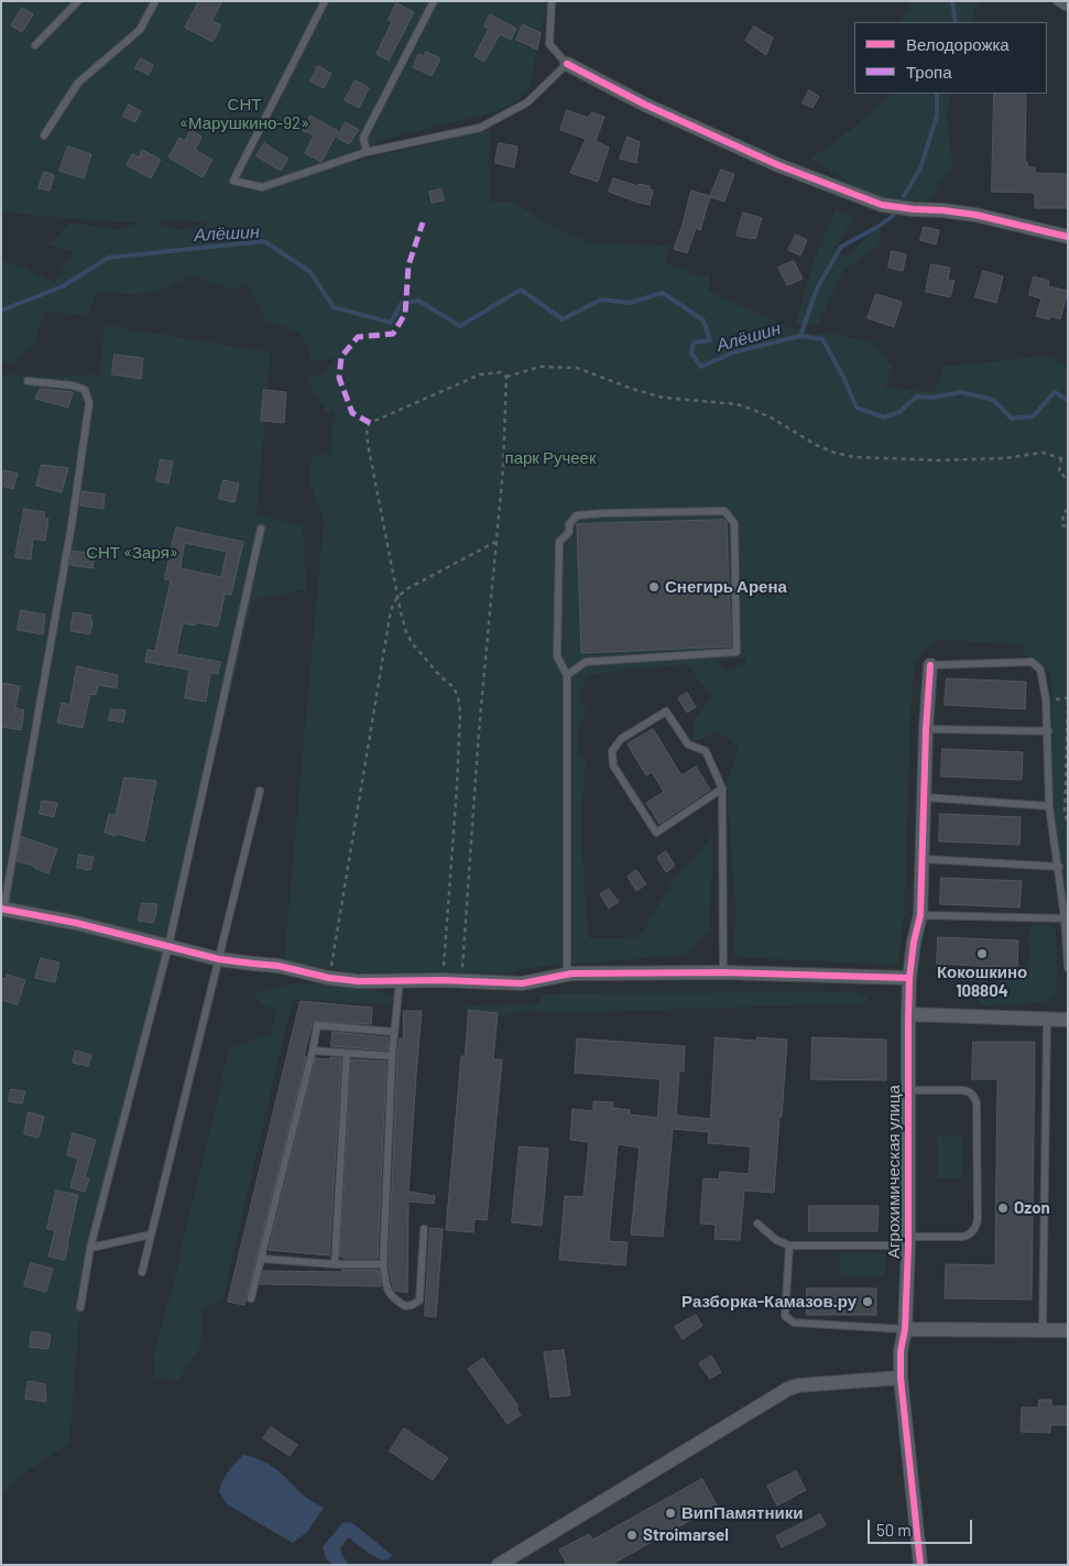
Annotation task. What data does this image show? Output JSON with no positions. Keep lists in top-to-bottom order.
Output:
{
  "streets": {
    "street": ["Агрохимическая улица"]
  },
  "water": ["Алёшин"],
  "parks": ["СНТ «Марушкино-92»", "парк Ручеек", "СНТ «Заря»"],
  "places": [
    "Снегирь Арена",
    "Кокошкино 108804",
    "Ozon",
    "Разборка-Камазов.ру",
    "ВипПамятники",
    "Stroimarsel"
  ],
  "legend": ["Велодорожка", "Тропа"],
  "scale_bar": "50 m"
}
